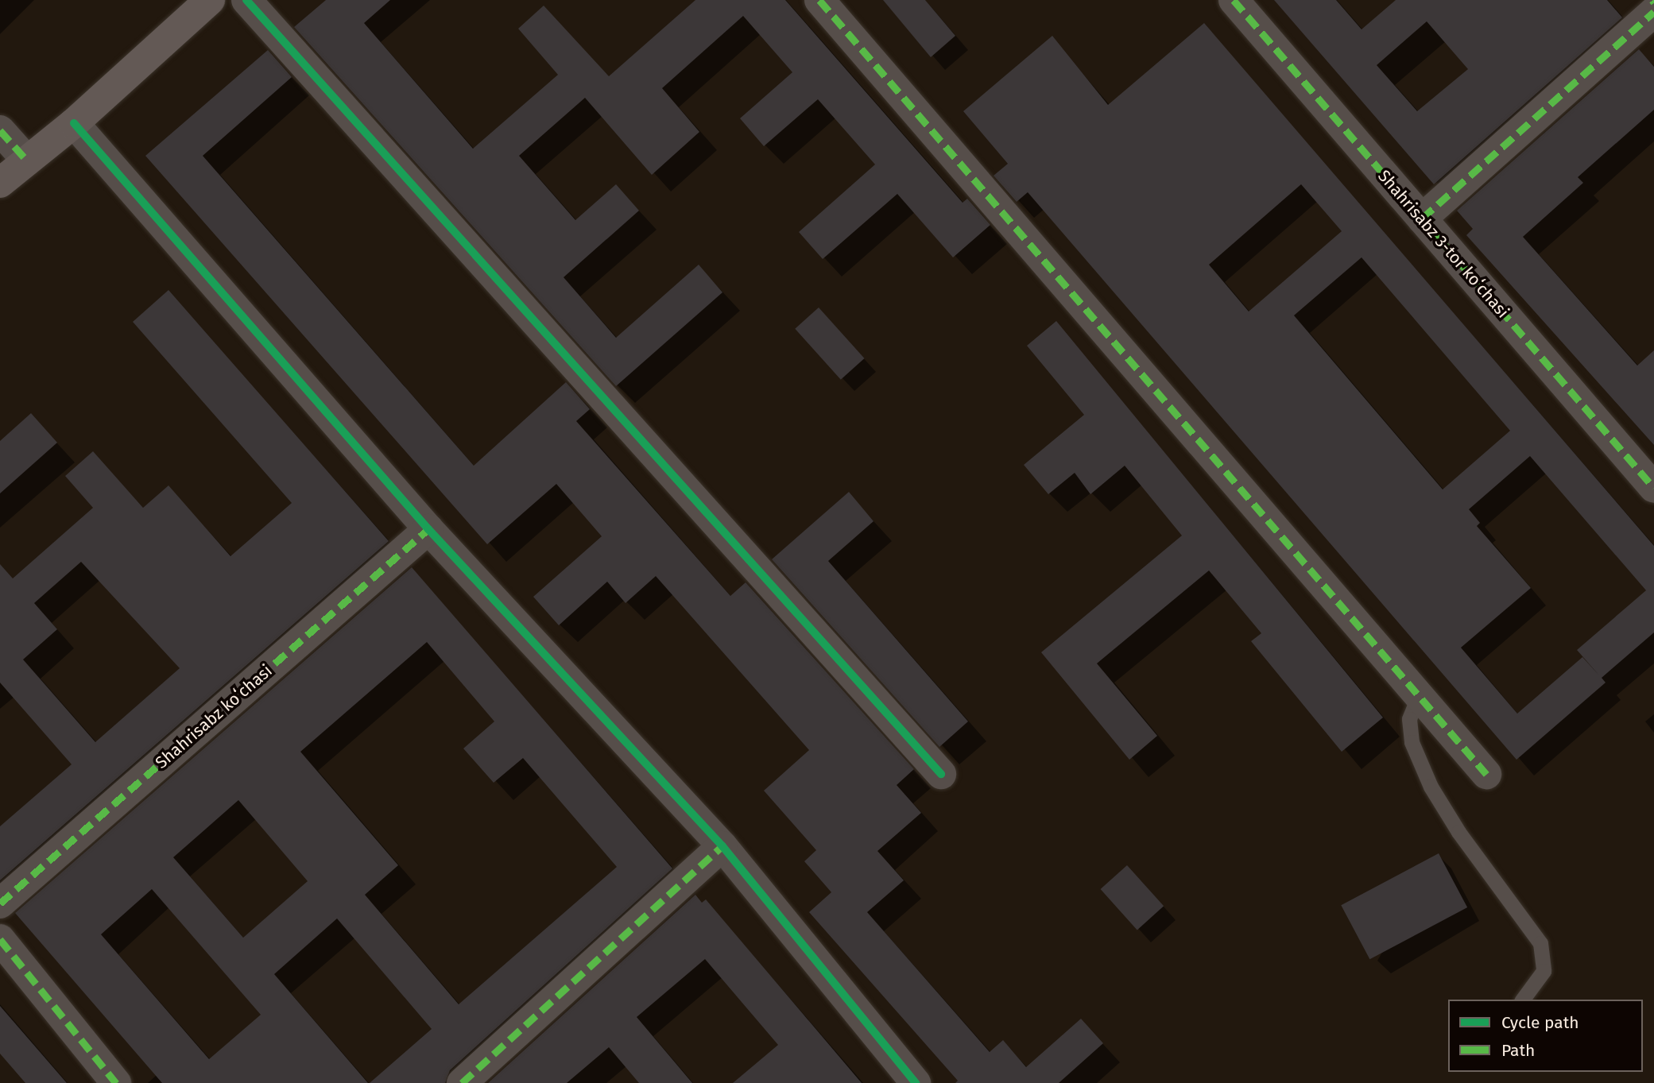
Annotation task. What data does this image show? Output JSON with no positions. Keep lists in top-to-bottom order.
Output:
{
  "streets": {
    "street": ["Shahrisabz 3-tor koʻchasi", "Shahrisabz koʻchasi"]
  },
  "legend": ["Cycle path", "Path"]
}
